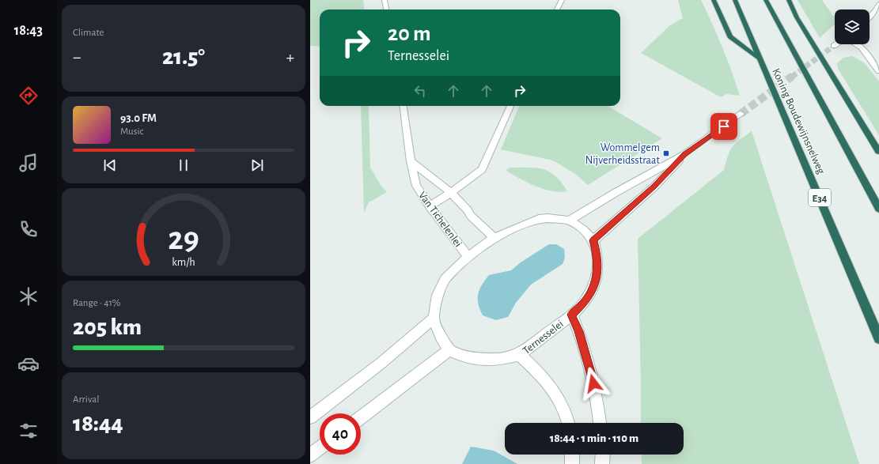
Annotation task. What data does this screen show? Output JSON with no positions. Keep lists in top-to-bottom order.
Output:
{
  "streets": {
    "highway": ["Koning Boudewijnsnelweg", "E34"],
    "street": ["Van Tichelenlei", "Ternesselei"]
  },
  "crossings": [
    ["Van Tichelenlei", "Ternesselei"]
  ],
  "places": {
    "transit": ["Wommelgem Nijverheidsstraat"]
  },
  "page": {
    "tabs": "18:43",
    "tile": [
      "Climate",
      ["Range · 41%", "205 km"],
      ["Arrival", "18:44"]
    ],
    "turn": ["20 m", "Ternesselei"],
    "heat": ["−", "21.5°", "+"],
    "song": ["93.0 FM", "Music"],
    "limit": "40",
    "trip": "18:44 · 1 min · 110 m",
    "gauge": ["29", "km/h"]
  }
}
